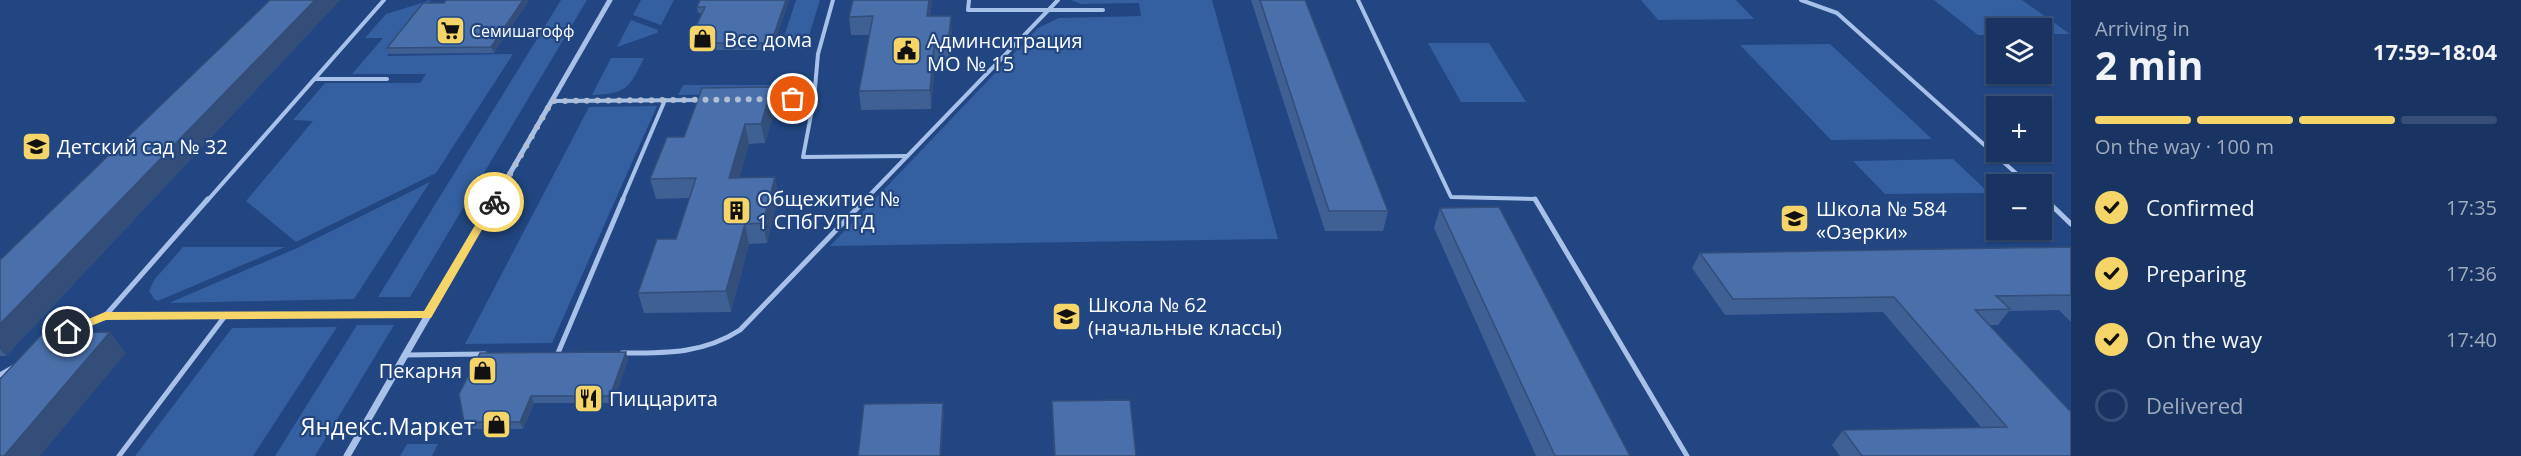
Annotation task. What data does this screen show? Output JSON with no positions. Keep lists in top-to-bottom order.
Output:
{
  "places": {
    "supermarket": ["Семишагофф"],
    "shop": ["Все дома", "Пекарня", "Яндекс.Маркет"],
    "public building": ["Админситрация МО № 15"],
    "school or university": ["Детский сад № 32", "Школа № 584 «Озерки»", "Школа № 62 (начальные классы)"],
    "building": ["Общежитие № 1 СПбГУПТД"],
    "restaurant": ["Пиццарита"]
  },
  "page": {
    "heading": ["2 min", "Arriving in", "17:59–18:04"],
    "map_buttons": ["+", "−"],
    "bar": "On the way · 100 m",
    "list": [
      ["Confirmed", "17:35"],
      ["Preparing", "17:36"],
      ["On the way", "17:40"],
      "Delivered"
    ]
  }
}
